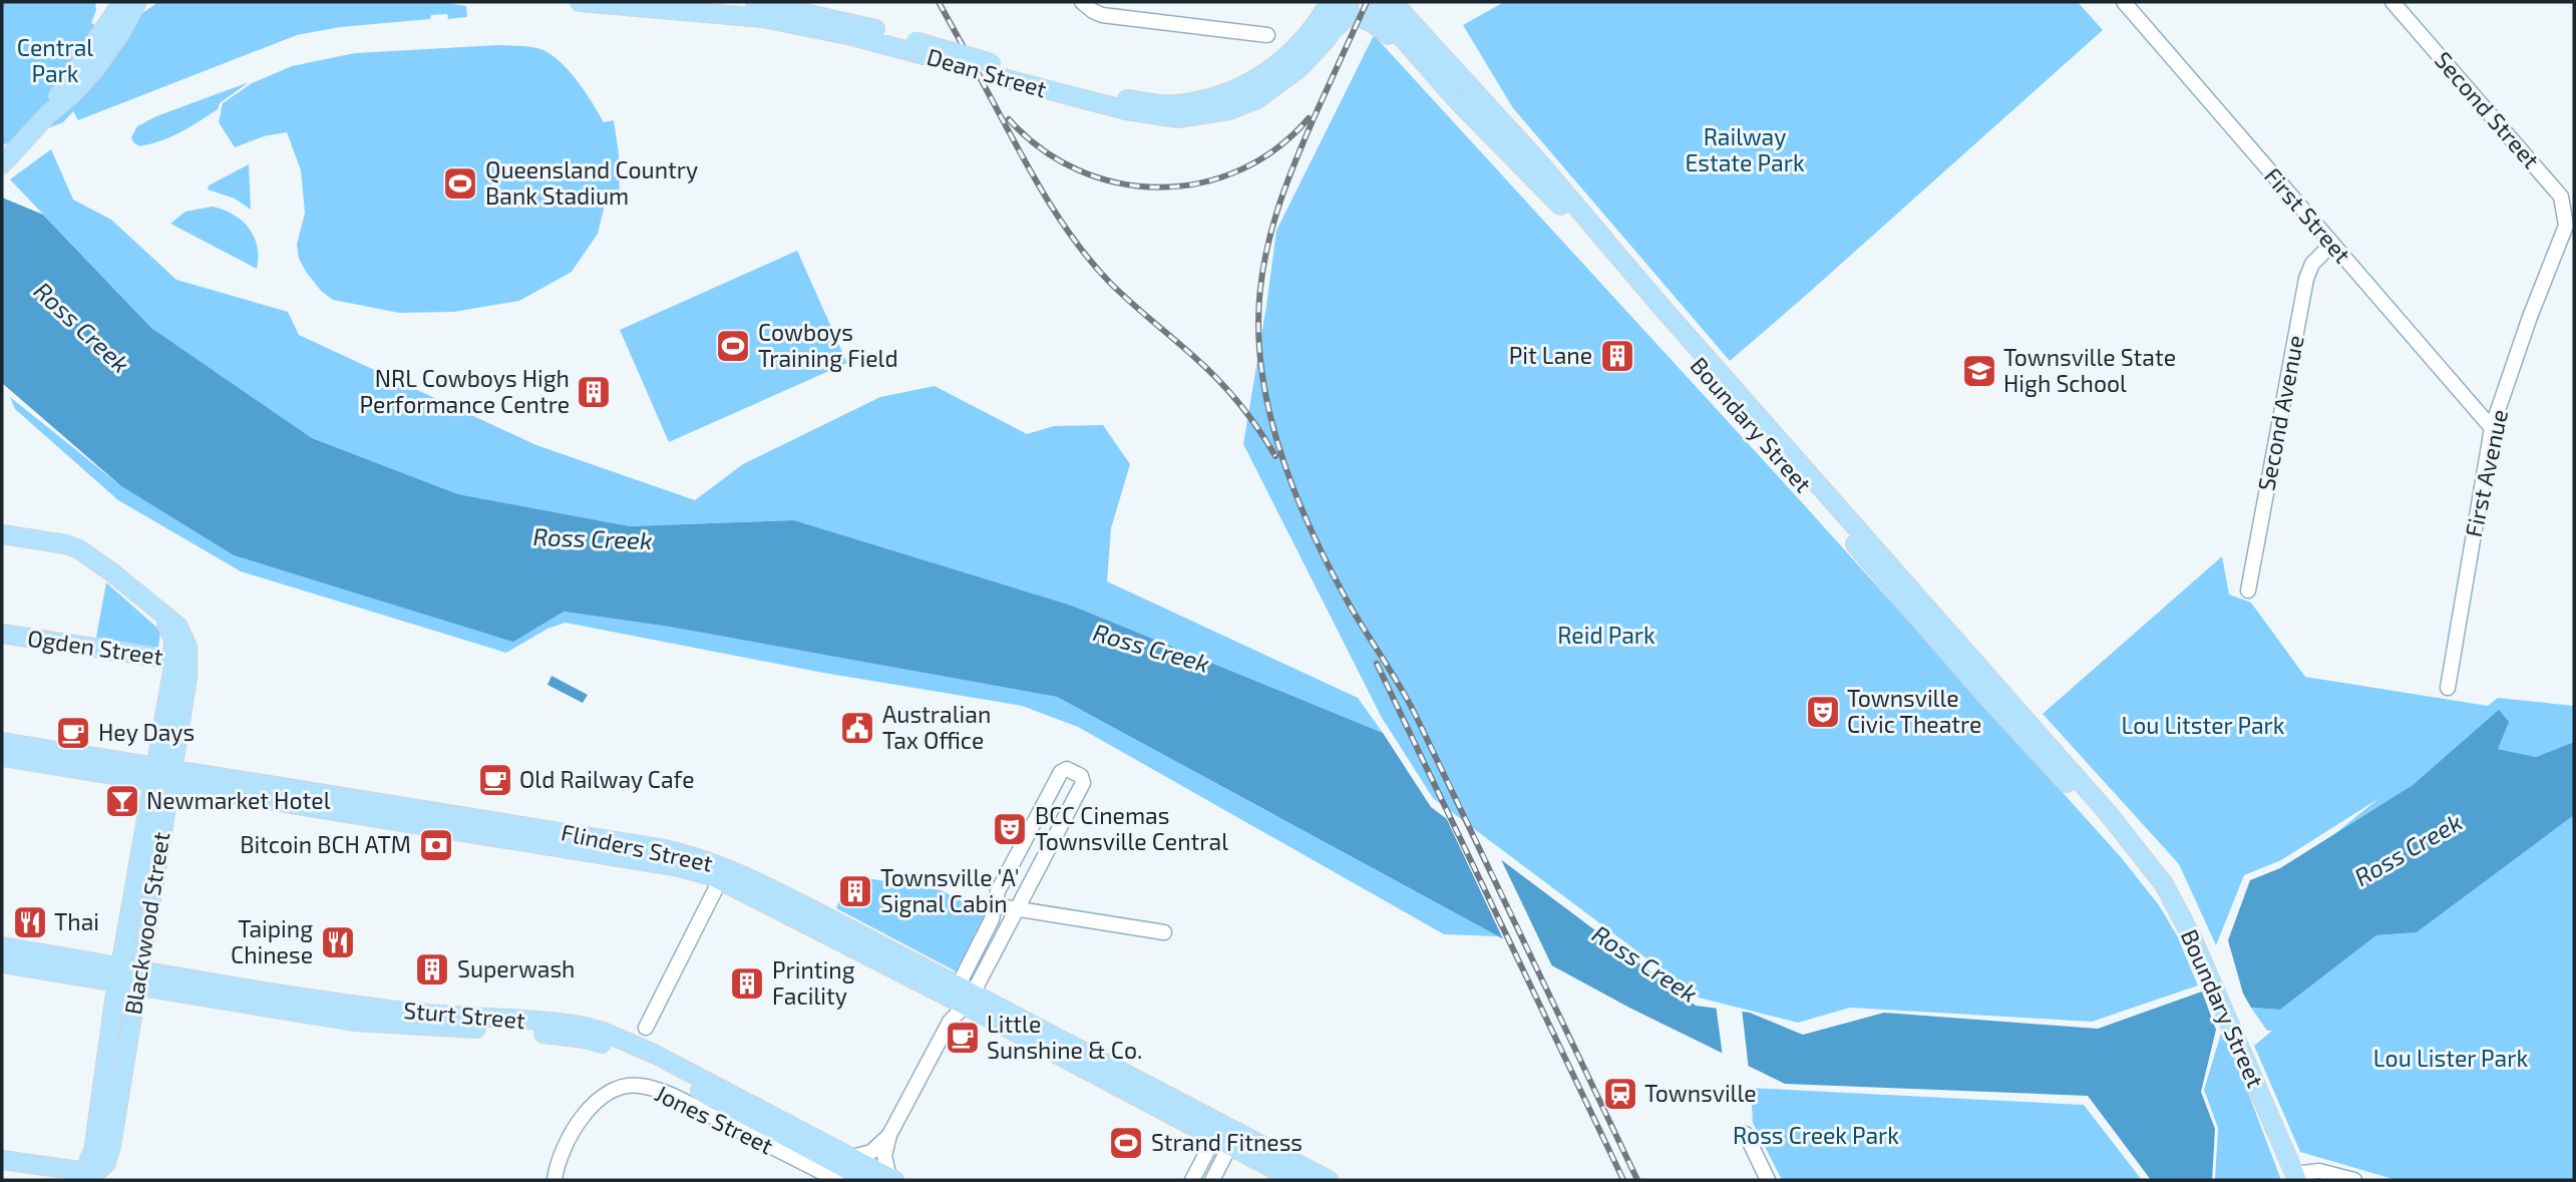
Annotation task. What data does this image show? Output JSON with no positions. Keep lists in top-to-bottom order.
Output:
{
  "streets": {
    "main road": [
      "Dean Street",
      "Boundary Street",
      "Ogden Street",
      "Flinders Street",
      "Blackwood Street",
      "Sturt Street"
    ],
    "street": [
      "Second Street",
      "First Street",
      "Second Avenue",
      "First Avenue",
      "Jones Street"
    ]
  },
  "crossings": [
    ["Second Street", "First Avenue"],
    ["First Street", "Second Avenue"],
    ["First Street", "First Avenue"],
    ["Ogden Street", "Blackwood Street"],
    ["Flinders Street", "Blackwood Street"],
    ["Blackwood Street", "Sturt Street"],
    ["Sturt Street", "Jones Street"]
  ],
  "water": ["Ross Creek"],
  "parks": [
    "Central Park",
    "Railway Estate Park",
    "Reid Park",
    "Lou Litster Park",
    "Lou Lister Park",
    "Ross Creek Park"
  ],
  "places": {
    "sports": ["Queensland Country Bank Stadium", "Cowboys Training Field", "Strand Fitness"],
    "building": [
      "Pit Lane",
      "NRL Cowboys High Performance Centre",
      "Townsville 'A' Signal Cabin",
      "Superwash",
      "Printing Facility"
    ],
    "school or university": ["Townsville State High School"],
    "theatre": ["Townsville Civic Theatre", "BCC Cinemas Townsville Central"],
    "public building": ["Australian Tax Office"],
    "cafe": ["Hey Days", "Old Railway Cafe", "Little Sunshine & Co."],
    "bar": ["Newmarket Hotel"],
    "bank": ["Bitcoin BCH ATM"],
    "restaurant": ["Thai", "Taiping Chinese"],
    "station": ["Townsville"]
  }
}
